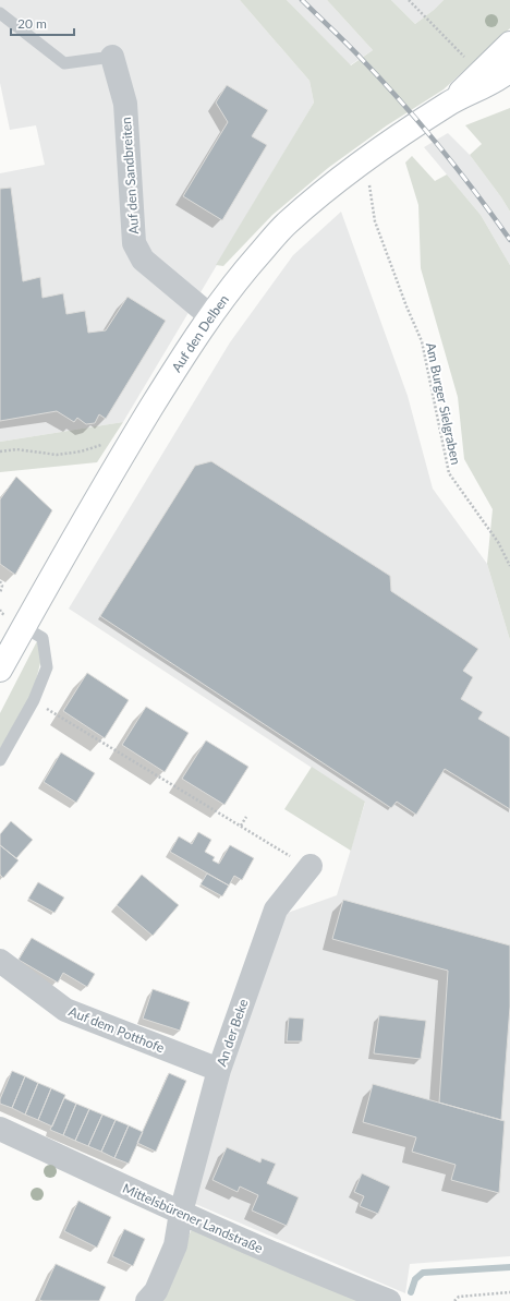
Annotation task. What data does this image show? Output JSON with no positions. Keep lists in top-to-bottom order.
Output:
{
  "streets": {
    "main road": ["Auf den Delben"],
    "street": [
      "Auf den Sandbreiten",
      "Auf dem Potthofe",
      "An der Beke",
      "Mittelsbürener Landstraße"
    ],
    "path": ["Am Burger Sielgraben"]
  },
  "crossings": [
    ["Auf den Sandbreiten", "Auf den Delben"],
    ["Auf den Delben", "Am Burger Sielgraben"],
    ["Auf dem Potthofe", "An der Beke"],
    ["An der Beke", "Mittelsbürener Landstraße"]
  ],
  "scale_bar": "20 m"
}
